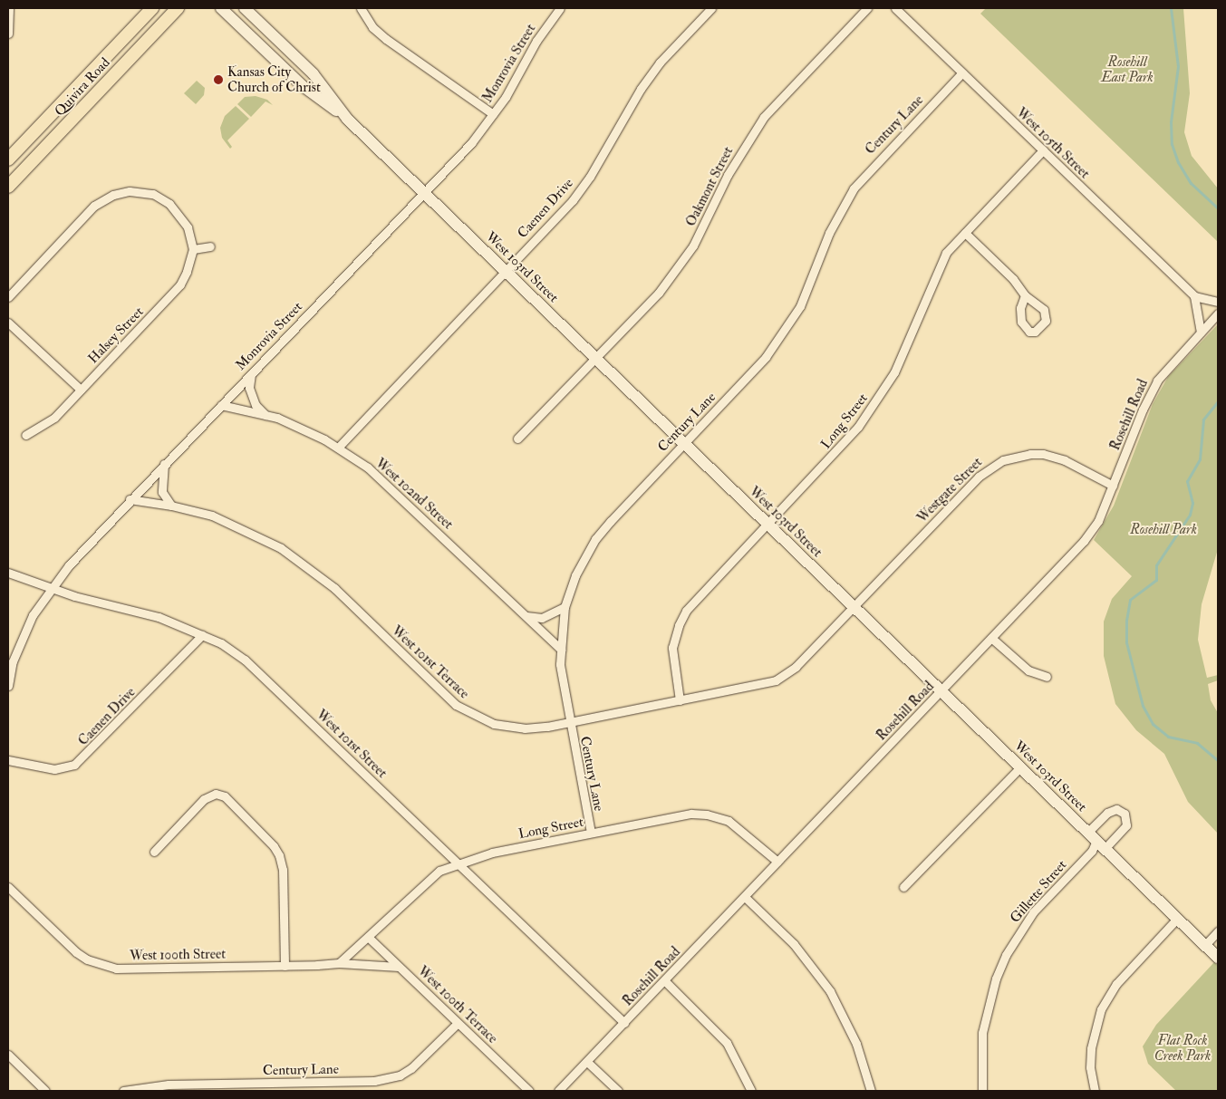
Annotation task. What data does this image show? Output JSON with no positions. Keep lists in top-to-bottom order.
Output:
{
  "streets": {
    "main road": ["Quivira Road", "West 103rd Street"],
    "street": [
      "Monrovia Street",
      "Century Lane",
      "West 105th Street",
      "Oakmont Street",
      "Caenen Drive",
      "Halsey Street",
      "Rosehill Road",
      "Long Street",
      "Westgate Street",
      "West 102nd Street",
      "West 101st Terrace",
      "West 101st Street",
      "Gillette Street",
      "West 100th Street",
      "West 100th Terrace"
    ]
  },
  "crossings": [
    ["Monrovia Street", "West 103rd Street"],
    ["Monrovia Street", "West 102nd Street"],
    ["Monrovia Street", "West 101st Terrace"],
    ["Monrovia Street", "West 101st Street"],
    ["Century Lane", "West 105th Street"],
    ["Century Lane", "West 103rd Street"],
    ["Century Lane", "Long Street"],
    ["Century Lane", "West 102nd Street"],
    ["Century Lane", "West 101st Terrace"],
    ["Century Lane", "West 100th Terrace"],
    ["West 105th Street", "Long Street"],
    ["Oakmont Street", "West 103rd Street"],
    ["Caenen Drive", "West 103rd Street"],
    ["Caenen Drive", "West 102nd Street"],
    ["Caenen Drive", "West 101st Street"],
    ["West 103rd Street", "Rosehill Road"],
    ["West 103rd Street", "Long Street"],
    ["West 103rd Street", "Westgate Street"],
    ["West 103rd Street", "West 101st Terrace"],
    ["West 103rd Street", "Gillette Street"],
    ["Rosehill Road", "Long Street"],
    ["Rosehill Road", "Westgate Street"],
    ["Rosehill Road", "West 101st Street"],
    ["Long Street", "West 101st Terrace"],
    ["Long Street", "West 101st Street"],
    ["Long Street", "West 100th Terrace"],
    ["Westgate Street", "West 101st Terrace"],
    ["West 100th Street", "West 100th Terrace"]
  ],
  "parks": ["Rosehill East Park", "Rosehill Park", "Flat Rock Creek Park"],
  "places": ["Kansas City Church of Christ"]
}
